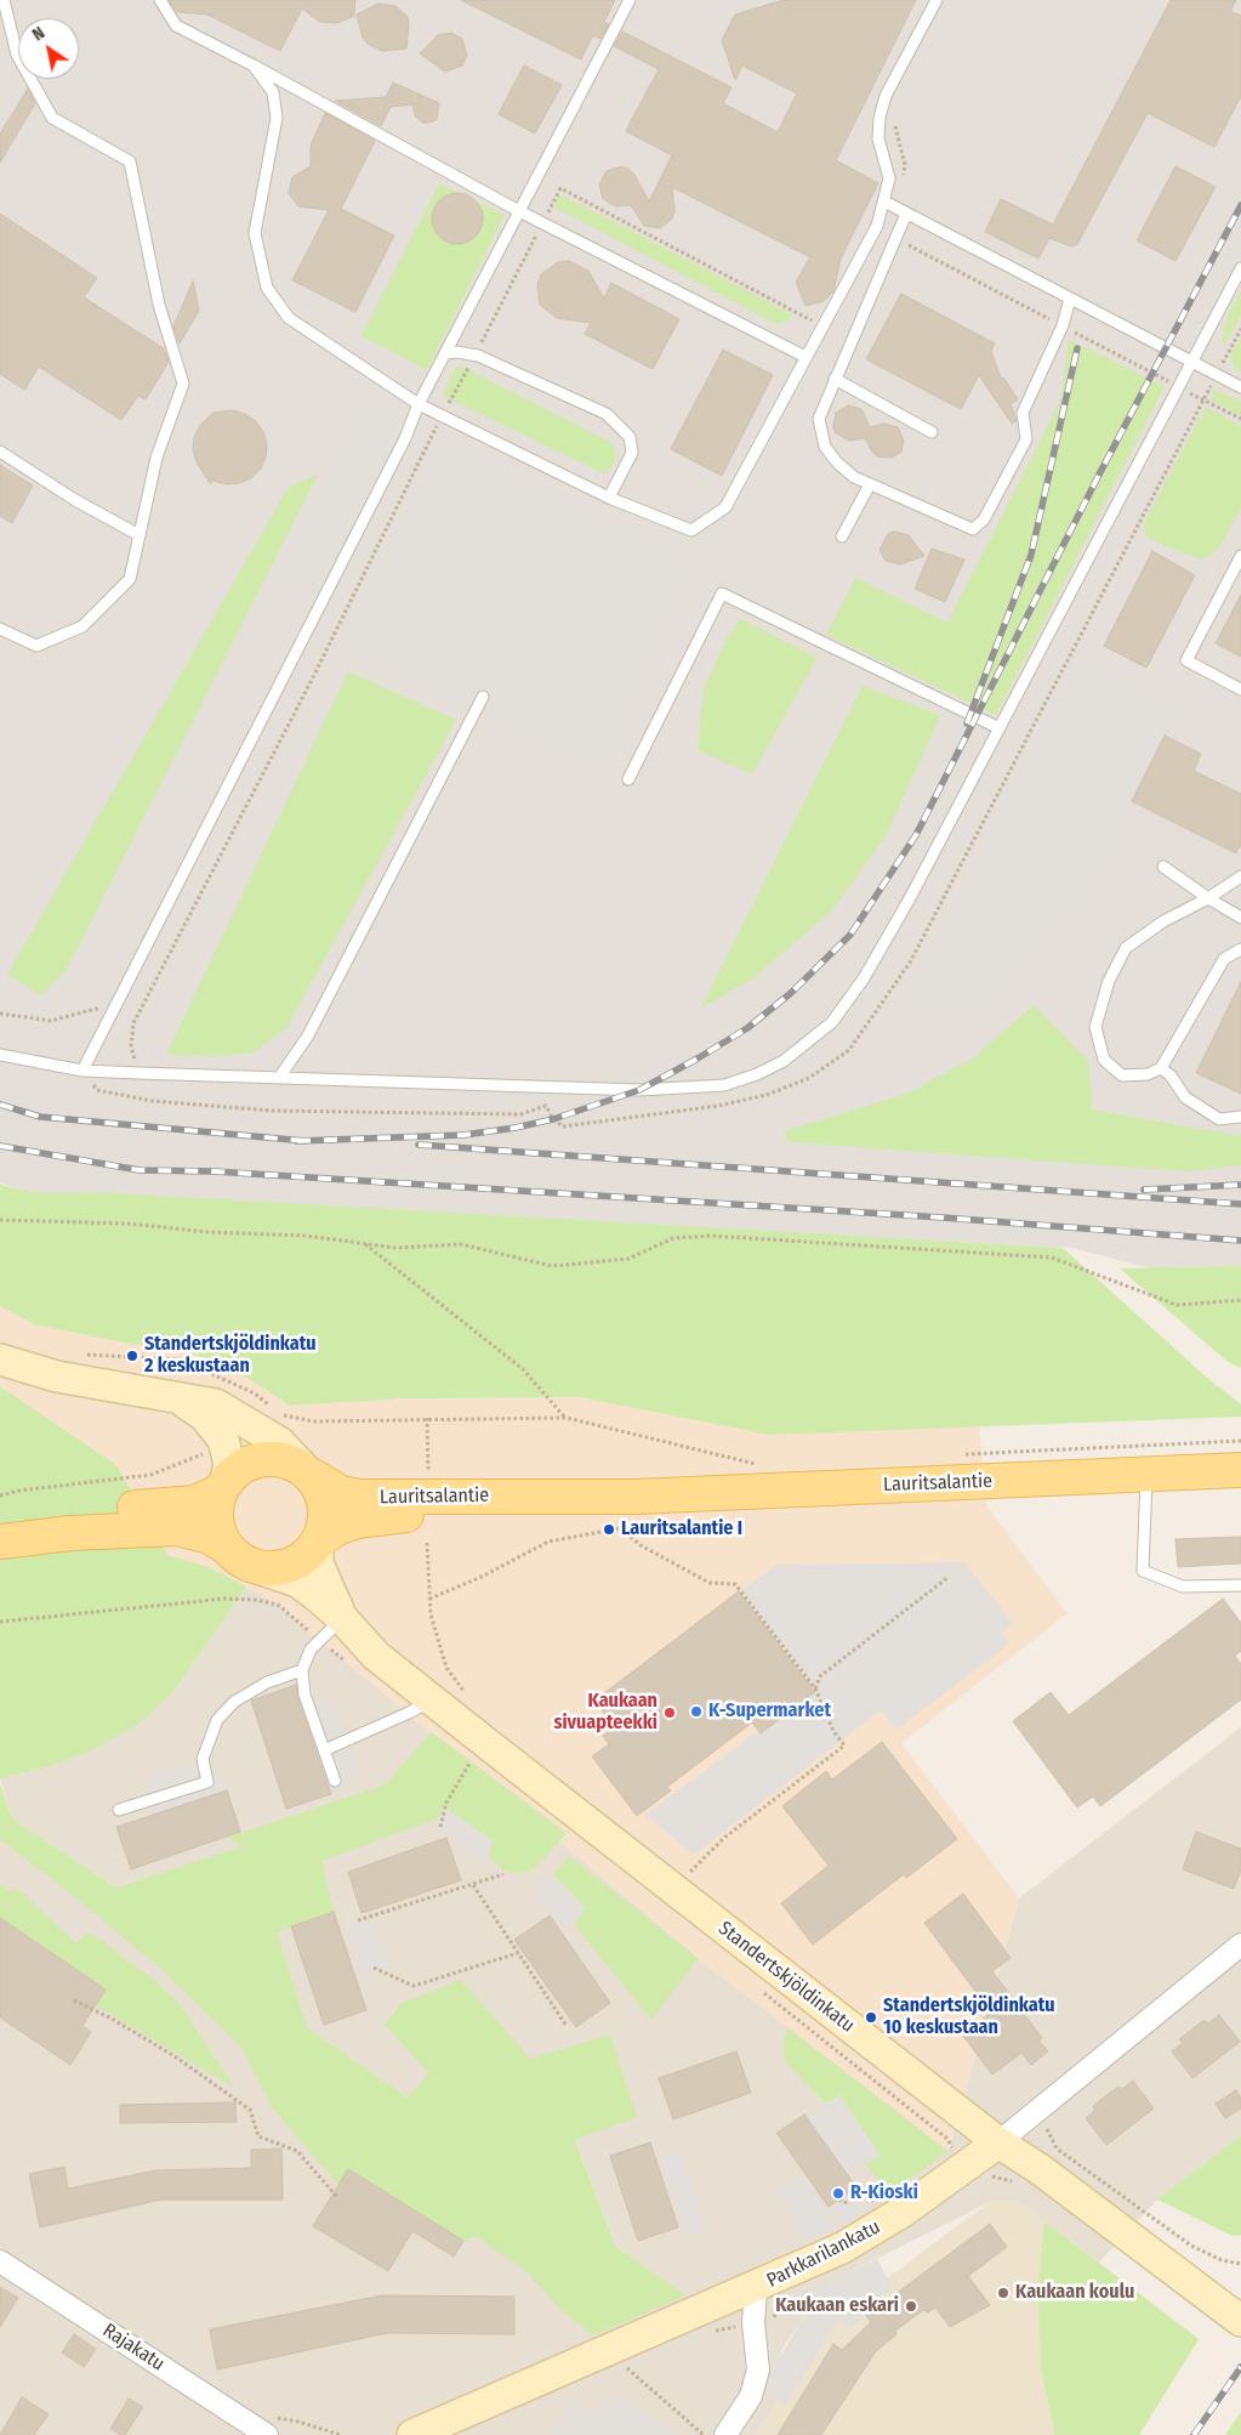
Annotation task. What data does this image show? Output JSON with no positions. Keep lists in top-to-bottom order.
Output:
{
  "streets": {
    "main road": ["Lauritsalantie"],
    "street": ["Standertskjöldinkatu", "Parkkarilankatu", "Rajakatu"]
  },
  "crossings": [
    ["Lauritsalantie", "Standertskjöldinkatu"],
    ["Standertskjöldinkatu", "Parkkarilankatu"]
  ],
  "places": [
    "Standertskjöldinkatu 2 keskustaan",
    "Lauritsalantie I",
    "K-Supermarket",
    "Kaukaan sivuapteekki",
    "Standertskjöldinkatu 10 keskustaan",
    "R-Kioski",
    "Kaukaan koulu",
    "Kaukaan eskari"
  ],
  "north": "top left"
}
